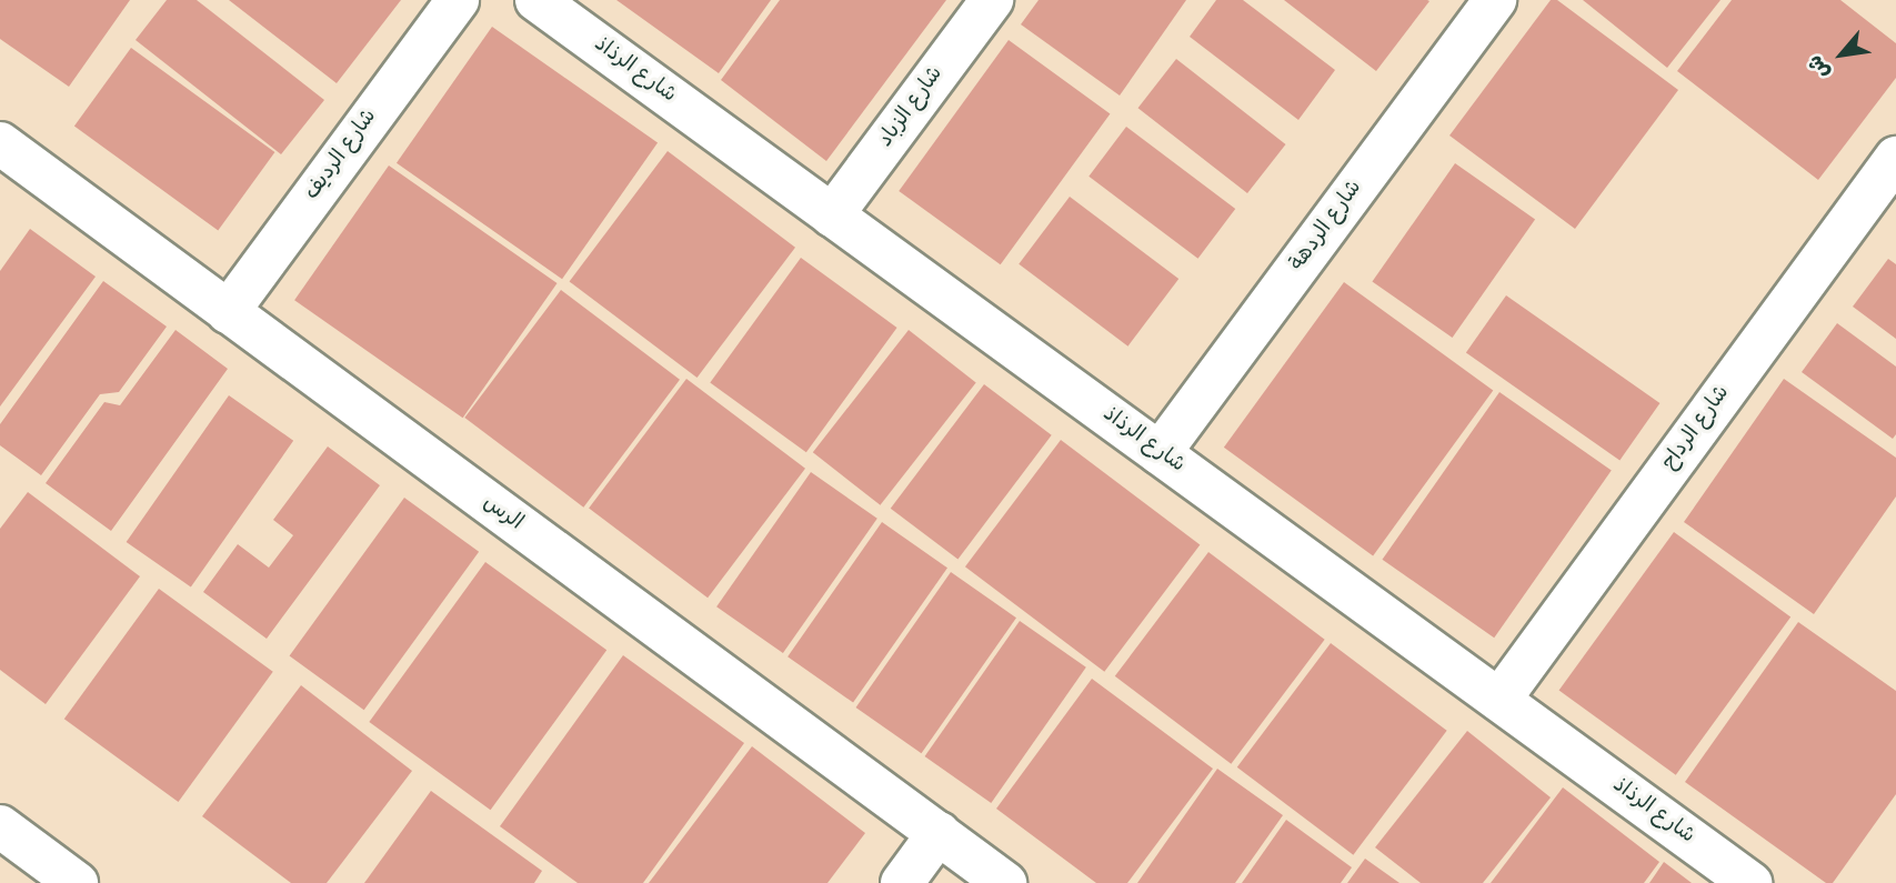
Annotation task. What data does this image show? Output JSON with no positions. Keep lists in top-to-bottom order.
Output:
{
  "streets": {
    "street": [
      "شارع الرذاذ",
      "شارع الزباد",
      "شارع الرديف",
      "شارع الردهة",
      "شارع الرداح",
      "الرس"
    ]
  },
  "crossings": [
    ["شارع الرذاذ", "شارع الزباد"],
    ["شارع الرذاذ", "شارع الردهة"],
    ["شارع الرذاذ", "شارع الرداح"],
    ["شارع الرديف", "الرس"]
  ],
  "north": "bottom left"
}
